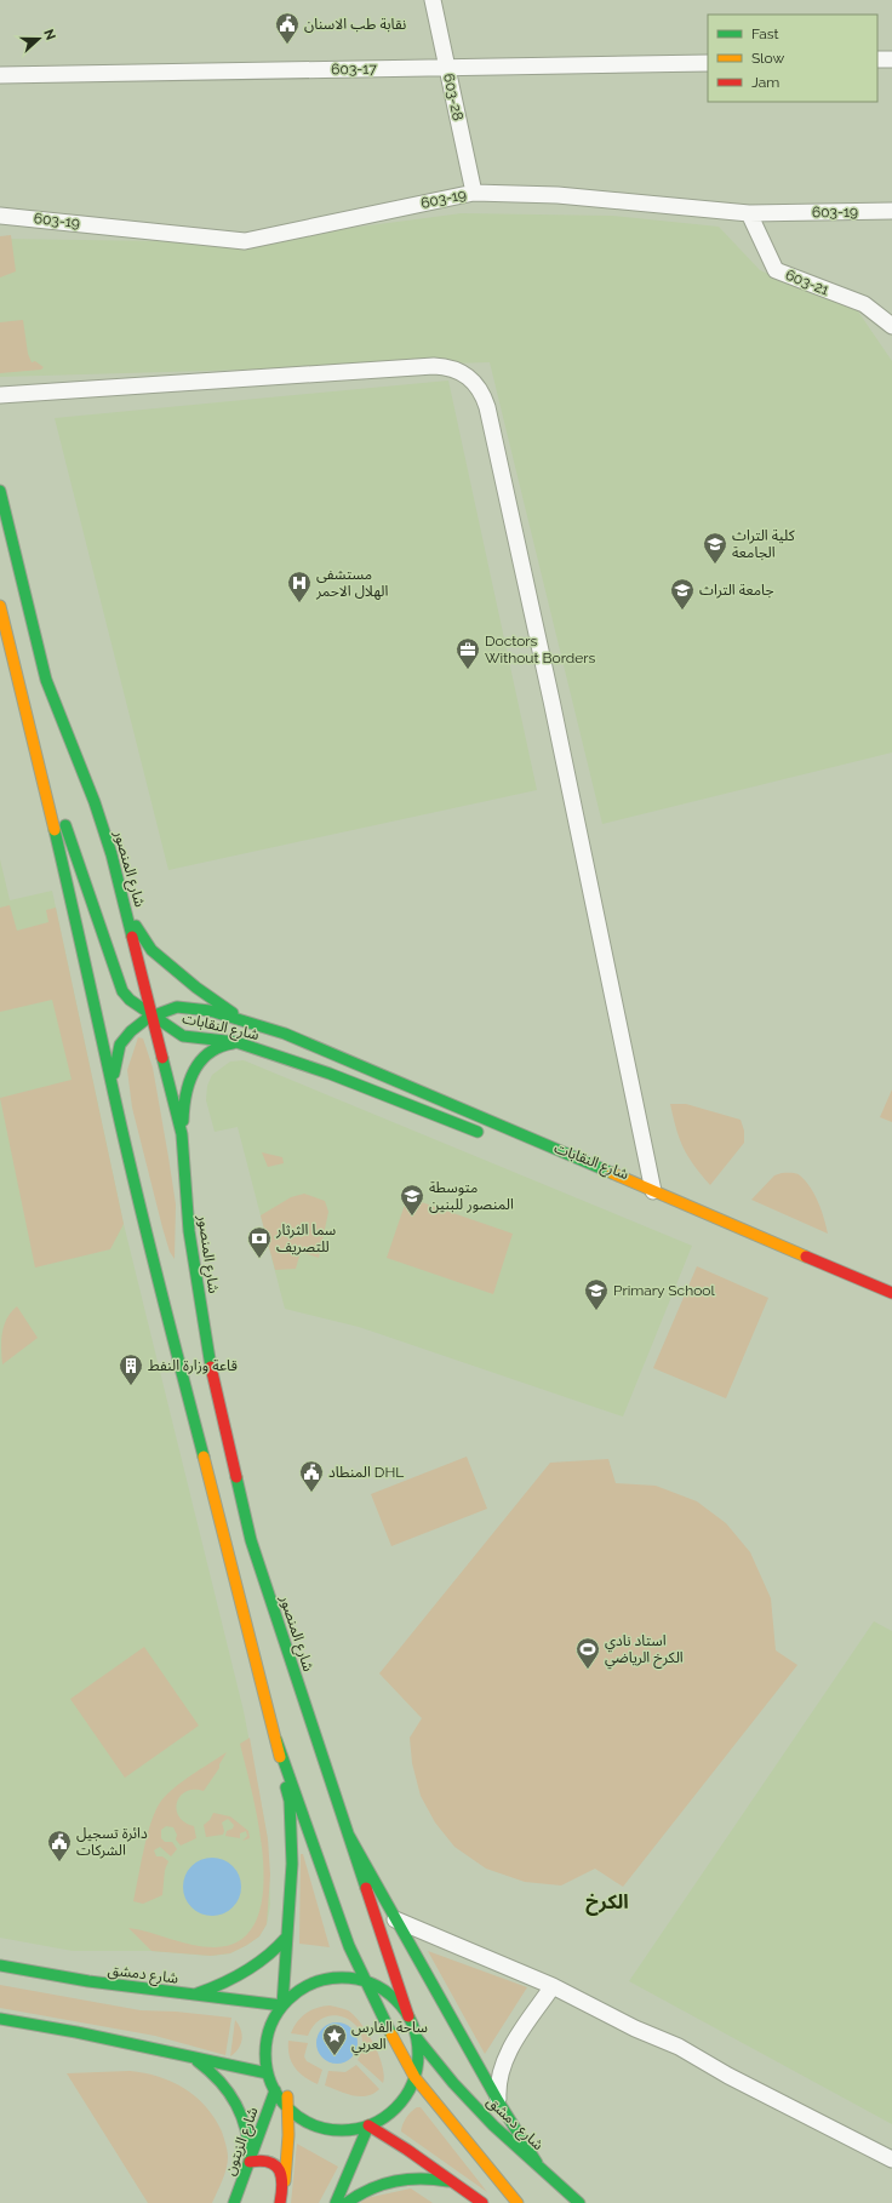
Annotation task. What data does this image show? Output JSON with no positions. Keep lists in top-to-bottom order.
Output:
{
  "streets": {
    "main road": [
      "شارع المنصور",
      "شارع النقابات",
      "شارع دمشق",
      "شارع الزيتون"
    ],
    "street": [
      "603-17",
      "603-28",
      "603-19",
      "603-21"
    ]
  },
  "crossings": [
    ["603-17", "603-28"],
    ["603-28", "603-19"],
    ["603-19", "603-21"],
    ["شارع المنصور", "شارع النقابات"],
    ["شارع دمشق", "شارع الزيتون"]
  ],
  "districts": ["الكرخ"],
  "places": {
    "public building": ["نقابة طب الاسنان", "المنطاد DHL", "دائرة تسجيل الشركات"],
    "school or university": [
      "كلية التراث الجامعة",
      "جامعة التراث",
      "متوسطة المنصور للبنين",
      "Primary School"
    ],
    "hospital": ["مستشفى الهلال الاحمر"],
    "office": ["Doctors Without Borders"],
    "bank": ["سما الثرثار للتصريف"],
    "building": ["قاعة وزارة النفط"],
    "sports": ["استاد نادي الكرخ الرياضي"],
    "place": ["ساحة الفارس العربي"]
  },
  "legend": ["Fast", "Slow", "Jam"],
  "north": "right"
}
